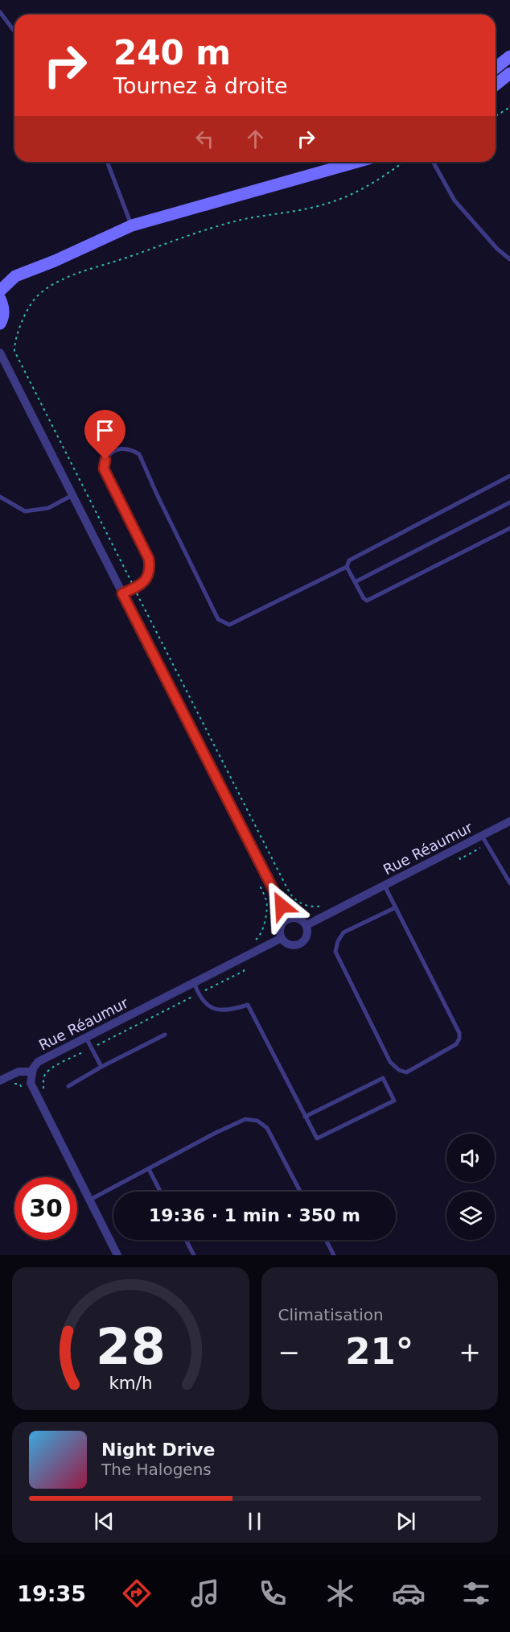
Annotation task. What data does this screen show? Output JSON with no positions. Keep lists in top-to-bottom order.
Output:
{
  "streets": {
    "street": ["Rue Réaumur"]
  },
  "page": {
    "turn": ["240 m", "Tournez à droite"],
    "limit": "30",
    "trip": "19:36 · 1 min · 350 m",
    "tile": "Climatisation",
    "heat": ["−", "21°", "+"],
    "song": ["Night Drive", "The Halogens"],
    "tabs": "19:35",
    "gauge": ["28", "km/h"]
  }
}
